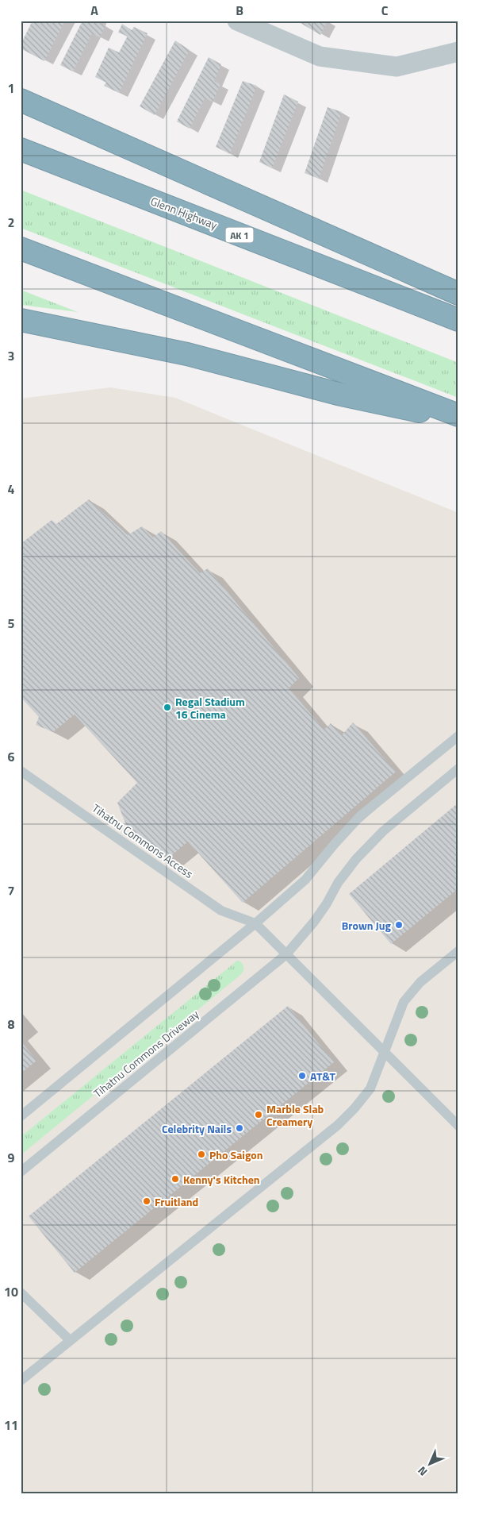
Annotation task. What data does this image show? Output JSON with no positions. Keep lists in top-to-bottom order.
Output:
{
  "streets": {
    "highway": ["Glenn Highway", "AK 1"],
    "lane": ["Tihatnu Commons Access", "Tihatnu Commons Driveway"]
  },
  "places": [
    "Regal Stadium 16 Cinema",
    "Brown Jug",
    "AT&T",
    "Marble Slab Creamery",
    "Celebrity Nails",
    "Pho Saigon",
    "Kenny's Kitchen",
    "Fruitland"
  ],
  "north": "bottom left",
  "grid": {
    "columns": ["A", "B", "C"],
    "rows": [
      "1",
      "2",
      "3",
      "4",
      "5",
      "6",
      "7",
      "8",
      "9",
      "10",
      "11"
    ]
  }
}
